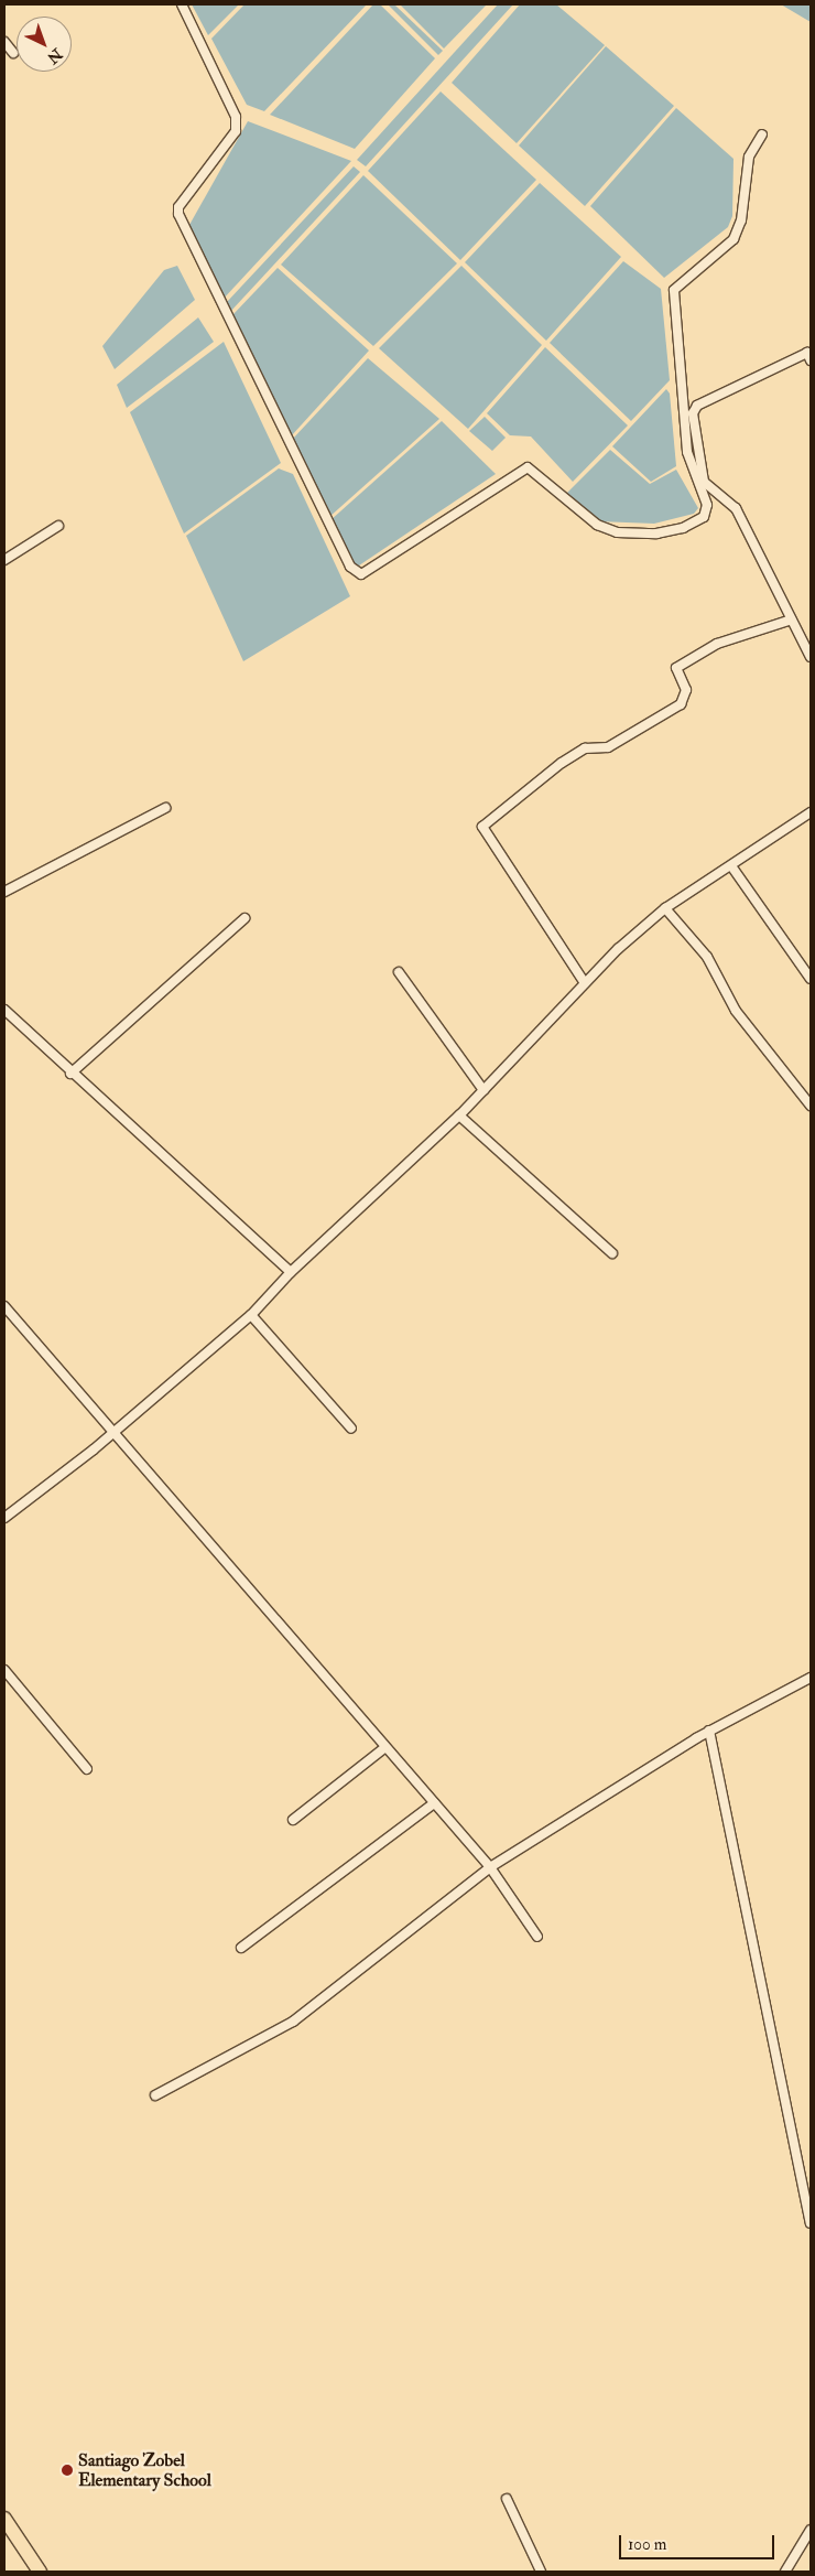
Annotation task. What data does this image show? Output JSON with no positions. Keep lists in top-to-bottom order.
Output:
{
  "places": ["Santiago Zobel Elementary School"],
  "scale_bar": "100 m",
  "north": "bottom right"
}
